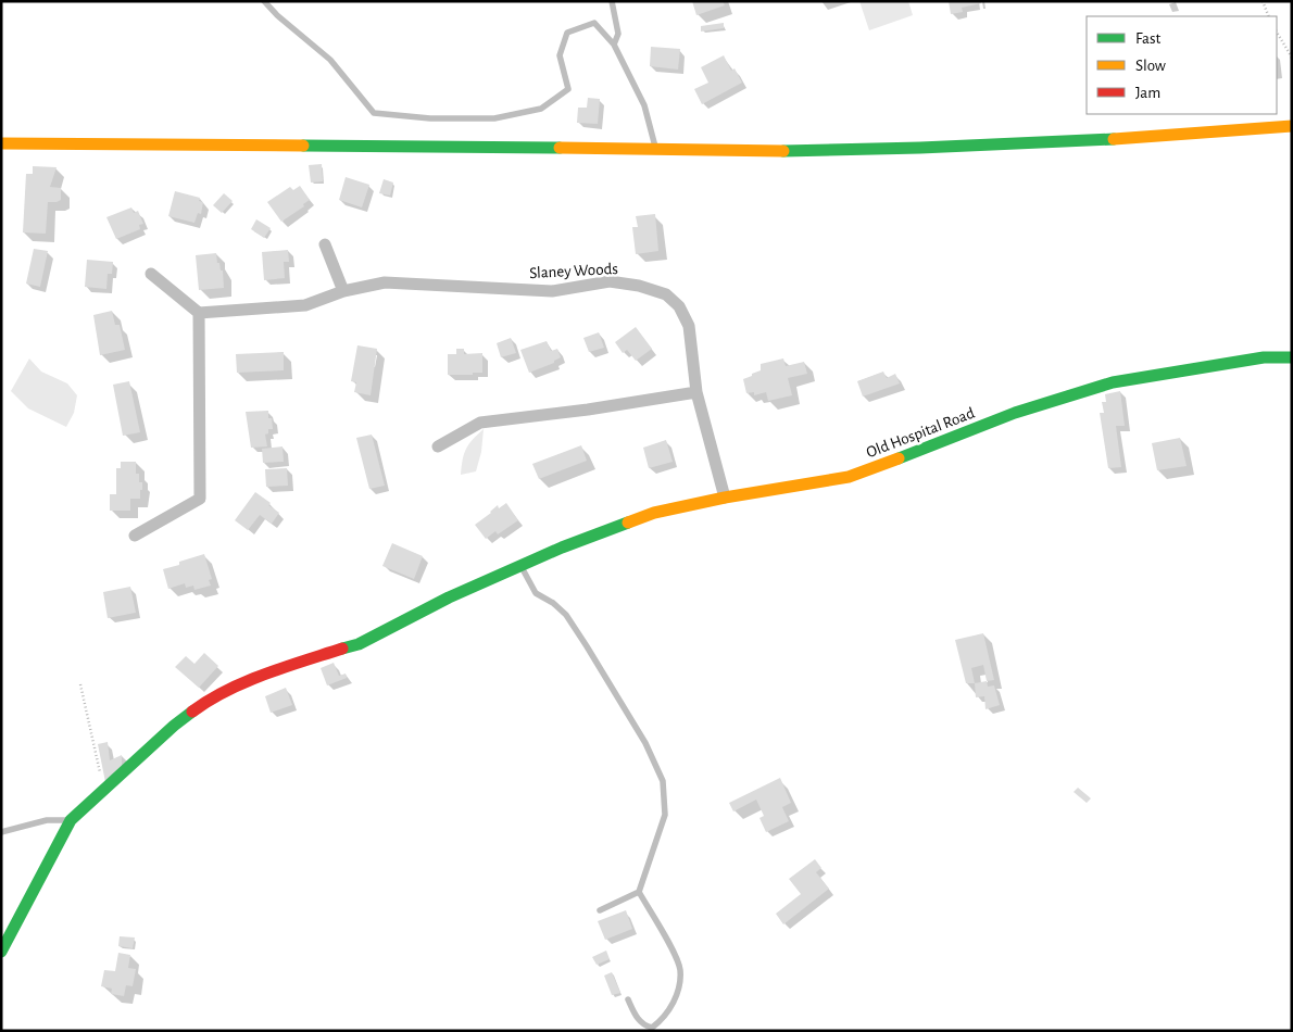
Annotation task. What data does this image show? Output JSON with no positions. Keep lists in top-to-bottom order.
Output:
{
  "streets": {
    "street": ["Slaney Woods", "Old Hospital Road"]
  },
  "crossings": [
    ["Slaney Woods", "Old Hospital Road"]
  ],
  "legend": ["Fast", "Slow", "Jam"]
}
